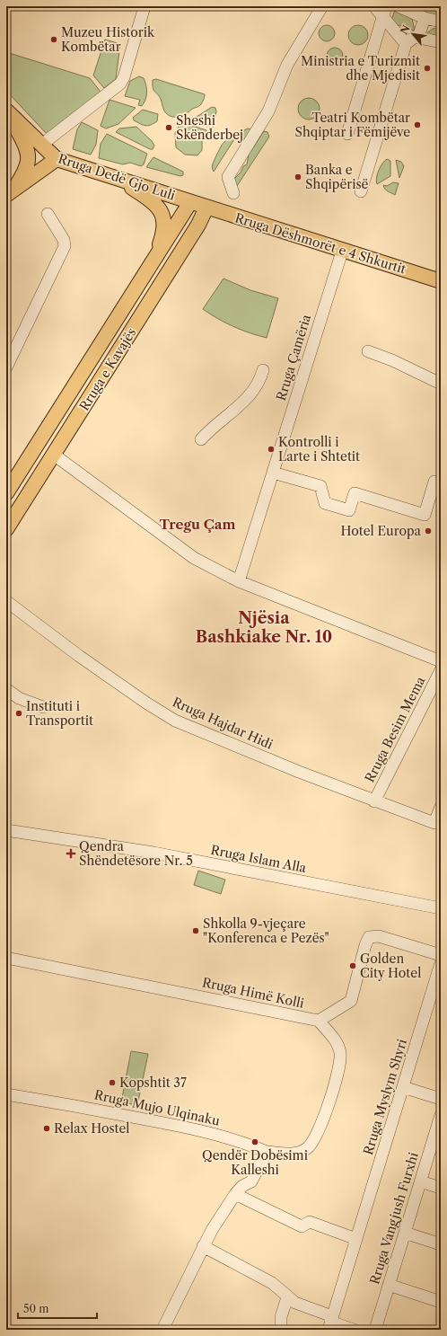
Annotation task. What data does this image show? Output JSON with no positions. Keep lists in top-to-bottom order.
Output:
{
  "streets": {
    "main road": ["Rruga Dedë Gjo Luli", "Rruga Dëshmorët e 4 Shkurtit", "Rruga e Kavajës"],
    "street": [
      "Rruga Çamëria",
      "Rruga Hajdar Hidi",
      "Rruga Besim Mema",
      "Rruga Islam Alla",
      "Rruga Himë Kolli",
      "Rruga Myslym Shyri",
      "Rruga Mujo Ulqinaku",
      "Rruga Vangjush Furxhi"
    ]
  },
  "crossings": [
    ["Rruga Dedë Gjo Luli", "Rruga Dëshmorët e 4 Shkurtit"],
    ["Rruga Dedë Gjo Luli", "Rruga e Kavajës"],
    ["Rruga Dëshmorët e 4 Shkurtit", "Rruga Çamëria"],
    ["Rruga Dëshmorët e 4 Shkurtit", "Rruga e Kavajës"],
    ["Rruga Hajdar Hidi", "Rruga Besim Mema"],
    ["Rruga Himë Kolli", "Rruga Mujo Ulqinaku"]
  ],
  "districts": ["Tregu Çam", "Njësia Bashkiake Nr. 10"],
  "places": {
    "other": [
      "Muzeu Historik Kombëtar",
      "Ministria e Turizmit dhe Mjedisit",
      "Teatri Kombëtar Shqiptar i Fëmijëve",
      "Sheshi Skënderbej",
      "Banka e Shqipërisë",
      "Kontrolli i Larte i Shtetit",
      "Hotel Europa",
      "Instituti i Transportit",
      "Shkolla 9-vjeçare \"Konferenca e Pezës\"",
      "Golden City Hotel",
      "Kopshtit 37",
      "Relax Hostel",
      "Qendër Dobësimi Kalleshi"
    ],
    "health": ["Qendra Shëndetësore Nr. 5"]
  },
  "scale_bar": "50 m",
  "north": "top left"
}
